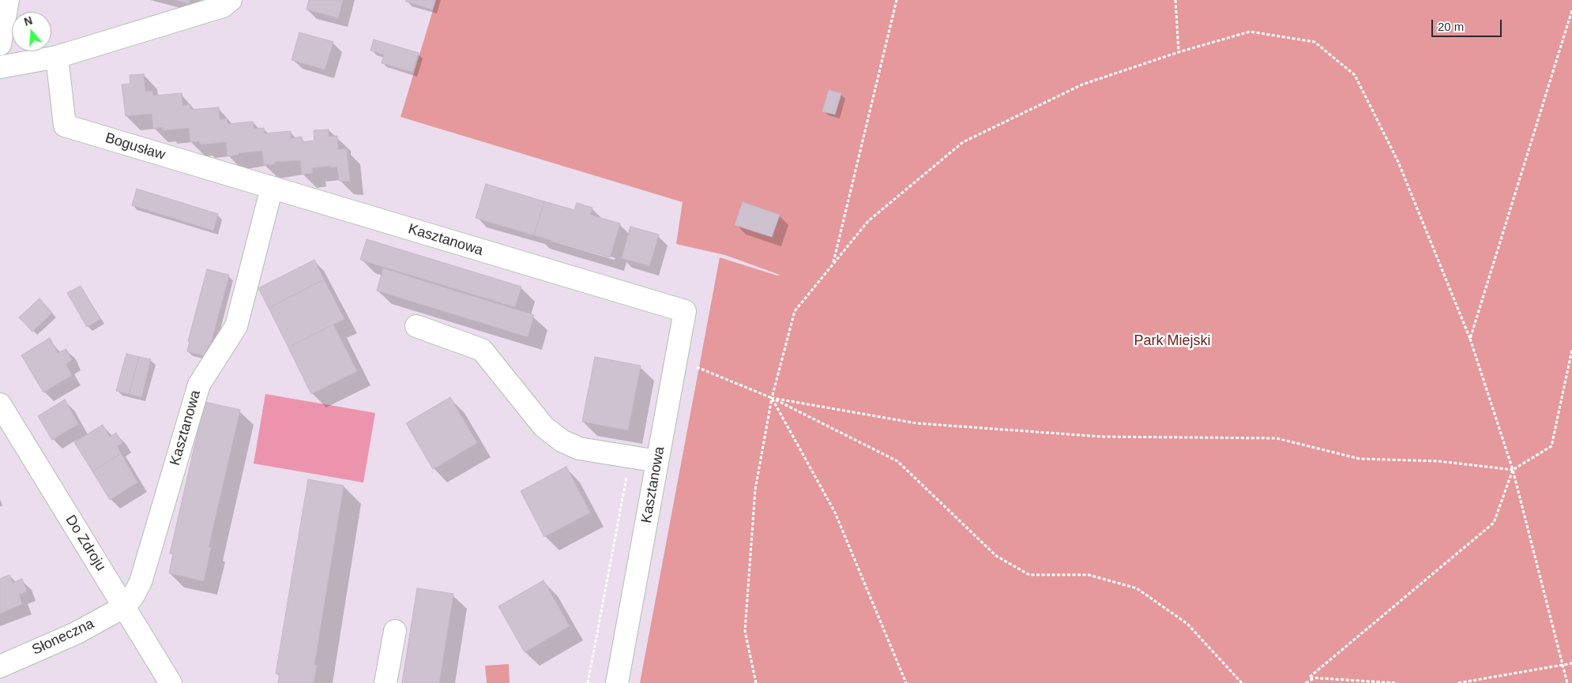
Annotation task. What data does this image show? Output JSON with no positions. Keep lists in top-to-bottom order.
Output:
{
  "streets": {
    "street": [
      "Bogusław",
      "Kasztanowa",
      "Do Zdroju",
      "Słoneczna"
    ]
  },
  "crossings": [
    ["Bogusław", "Kasztanowa"],
    ["Kasztanowa", "Do Zdroju"],
    ["Kasztanowa", "Słoneczna"],
    ["Do Zdroju", "Słoneczna"]
  ],
  "parks": ["Park Miejski"],
  "scale_bar": "20 m",
  "north": "top"
}
